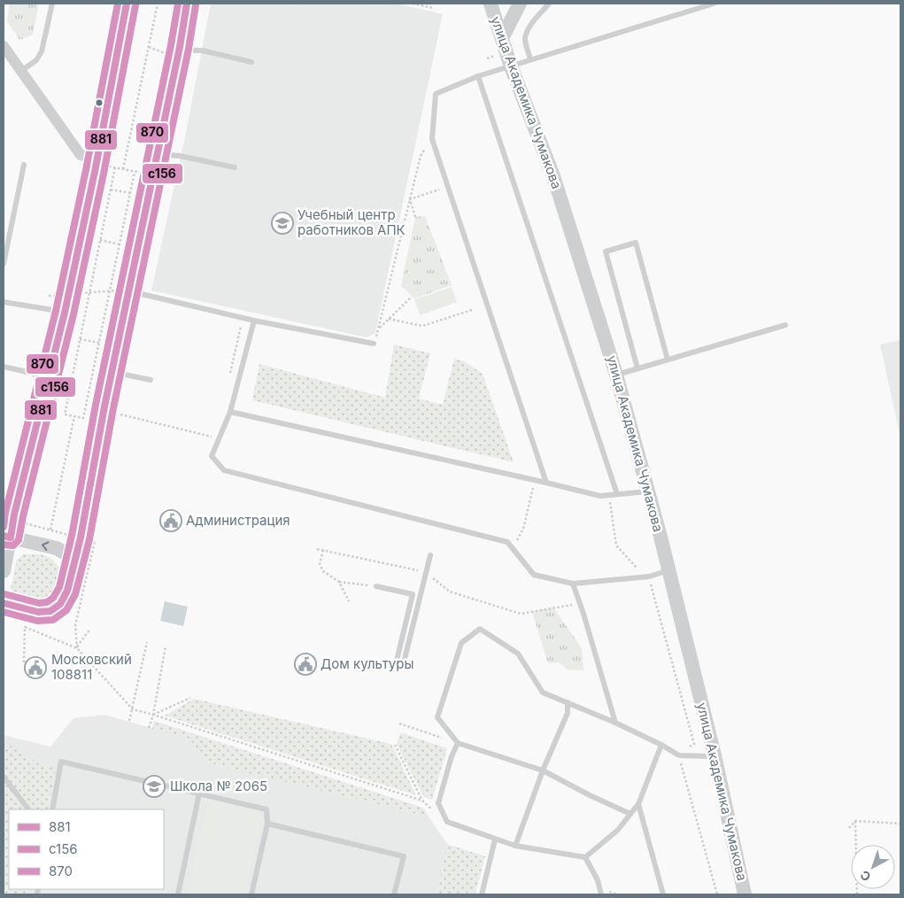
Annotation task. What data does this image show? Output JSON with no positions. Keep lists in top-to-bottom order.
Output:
{
  "streets": {
    "street": ["улица Академика Чумакова"]
  },
  "places": {
    "school or university": ["Учебный центр работников АПК", "Школа № 2065"],
    "public building": ["Администрация", "Дом культуры", "Московский 108811"]
  },
  "lines": ["transit line 881", "transit line 870", "transit line с156"],
  "legend": ["881", "с156", "870"],
  "north": "bottom left"
}
